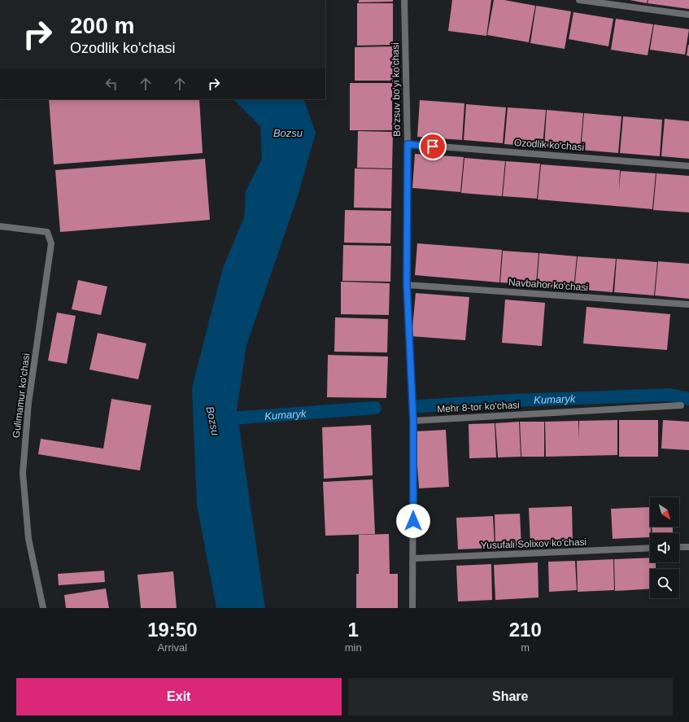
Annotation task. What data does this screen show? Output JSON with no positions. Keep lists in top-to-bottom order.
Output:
{
  "streets": {
    "street": [
      "Bo'zsuv bo'yi ko'chasi",
      "Ozodlik ko'chasi",
      "Navbahor ko'chasi",
      "Gulimamur ko'chasi",
      "Mehr 8-tor ko'chasi",
      "Yusufali Solixov ko'chasi"
    ]
  },
  "crossings": [
    ["Bo'zsuv bo'yi ko'chasi", "Ozodlik ko'chasi"],
    ["Bo'zsuv bo'yi ko'chasi", "Navbahor ko'chasi"],
    ["Bo'zsuv bo'yi ko'chasi", "Mehr 8-tor ko'chasi"],
    ["Bo'zsuv bo'yi ko'chasi", "Yusufali Solixov ko'chasi"]
  ],
  "water": ["Bozsu", "Kumaryk"],
  "north": "bottom right",
  "page": {
    "turn": ["200 m", "Ozodlik ko'chasi"],
    "eta": [
      "19:50",
      "Arrival",
      "1",
      "min",
      "210",
      "m"
    ],
    "buttons": ["Exit", "Share"]
  }
}
